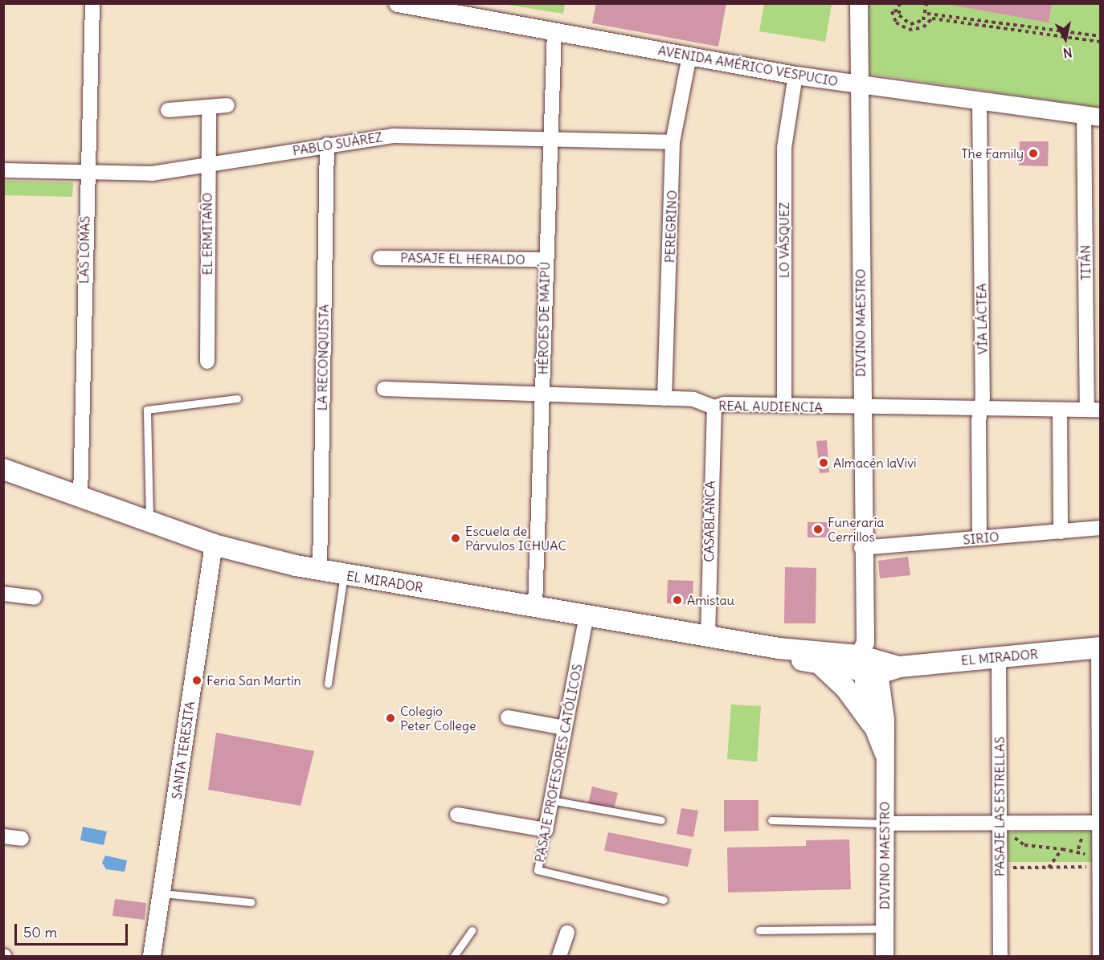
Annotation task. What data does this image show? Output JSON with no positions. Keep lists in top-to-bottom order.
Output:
{
  "streets": {
    "main road": ["EL MIRADOR"],
    "street": [
      "AVENIDA AMÉRICO VESPUCIO",
      "PABLO SUÁREZ",
      "PEREGRINO",
      "EL ERMITAÑO",
      "LO VÁSQUEZ",
      "LAS LOMAS",
      "PASAJE EL HERALDO",
      "TITÁN",
      "HÉROES DE MAIPÚ",
      "VÍA LÁCTEA",
      "DIVINO MAESTRO",
      "LA RECONQUISTA",
      "REAL AUDIENCIA",
      "CASABLANCA",
      "SIRIO",
      "SANTA TERESITA",
      "PASAJE PROFESORES CATÓLICOS",
      "PASAJE LAS ESTRELLAS"
    ]
  },
  "crossings": [
    ["AVENIDA AMÉRICO VESPUCIO", "PEREGRINO"],
    ["AVENIDA AMÉRICO VESPUCIO", "LO VÁSQUEZ"],
    ["AVENIDA AMÉRICO VESPUCIO", "TITÁN"],
    ["AVENIDA AMÉRICO VESPUCIO", "HÉROES DE MAIPÚ"],
    ["AVENIDA AMÉRICO VESPUCIO", "VÍA LÁCTEA"],
    ["AVENIDA AMÉRICO VESPUCIO", "DIVINO MAESTRO"],
    ["PABLO SUÁREZ", "PEREGRINO"],
    ["PABLO SUÁREZ", "EL ERMITAÑO"],
    ["PABLO SUÁREZ", "LAS LOMAS"],
    ["PABLO SUÁREZ", "HÉROES DE MAIPÚ"],
    ["PABLO SUÁREZ", "LA RECONQUISTA"],
    ["PEREGRINO", "REAL AUDIENCIA"],
    ["LO VÁSQUEZ", "REAL AUDIENCIA"],
    ["LAS LOMAS", "EL MIRADOR"],
    ["PASAJE EL HERALDO", "HÉROES DE MAIPÚ"],
    ["TITÁN", "REAL AUDIENCIA"],
    ["HÉROES DE MAIPÚ", "REAL AUDIENCIA"],
    ["HÉROES DE MAIPÚ", "EL MIRADOR"],
    ["VÍA LÁCTEA", "REAL AUDIENCIA"],
    ["VÍA LÁCTEA", "SIRIO"],
    ["DIVINO MAESTRO", "REAL AUDIENCIA"],
    ["DIVINO MAESTRO", "SIRIO"],
    ["DIVINO MAESTRO", "EL MIRADOR"],
    ["LA RECONQUISTA", "EL MIRADOR"],
    ["REAL AUDIENCIA", "CASABLANCA"],
    ["CASABLANCA", "EL MIRADOR"],
    ["EL MIRADOR", "SANTA TERESITA"],
    ["EL MIRADOR", "PASAJE PROFESORES CATÓLICOS"],
    ["EL MIRADOR", "PASAJE LAS ESTRELLAS"]
  ],
  "places": [
    "The Family",
    "Almacén laVivi",
    "Funeraria Cerrillos",
    "Escuela de Párvulos ICHUAC",
    "Amistau",
    "Feria San Martín",
    "Colegio Peter College"
  ],
  "scale_bar": "50 m",
  "north": "bottom"
}
